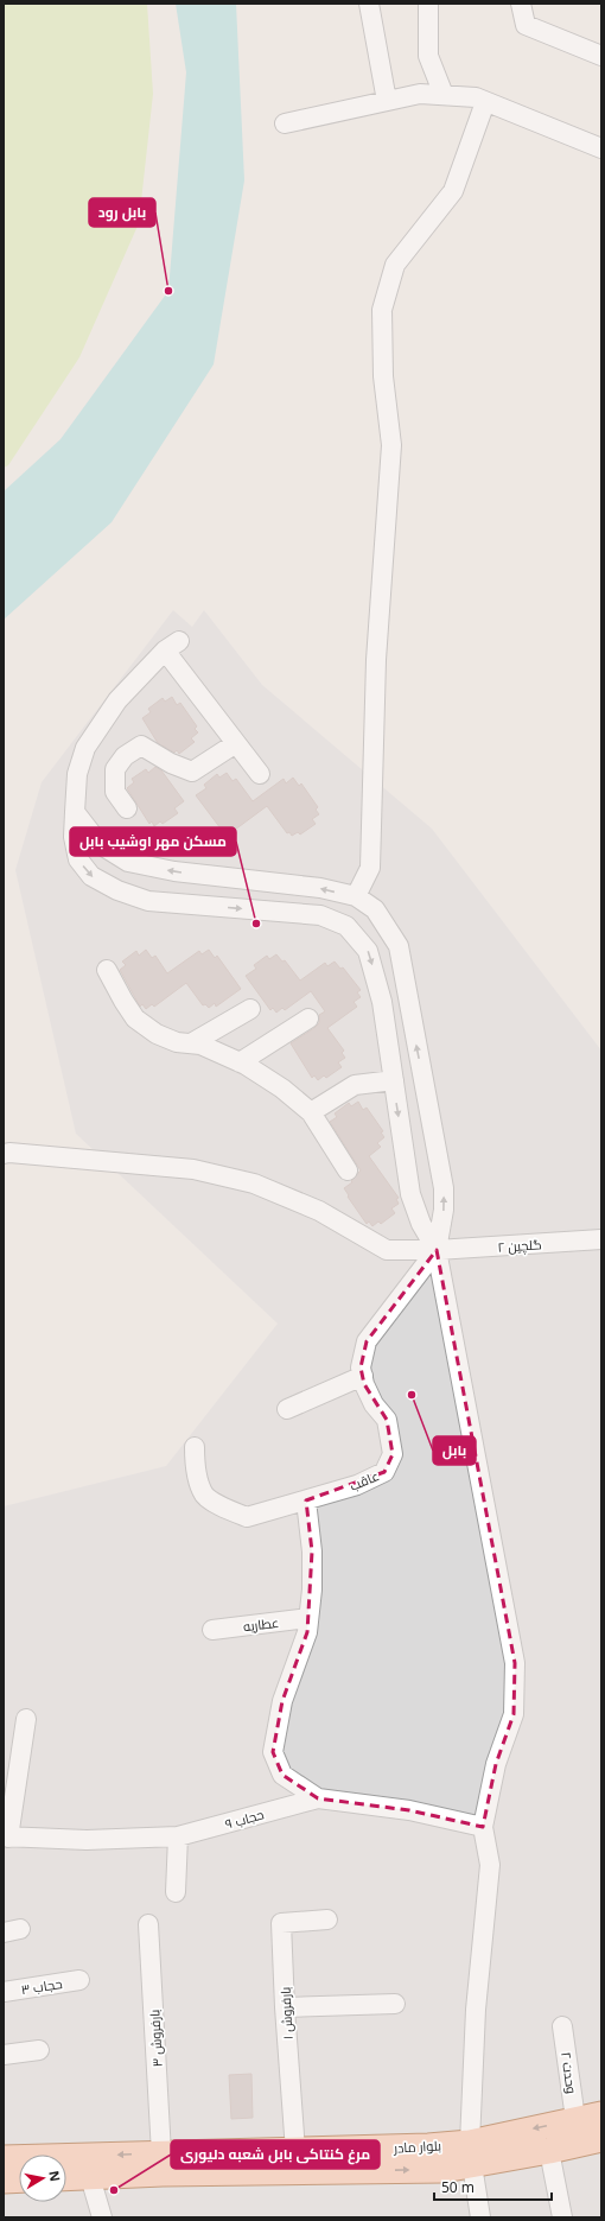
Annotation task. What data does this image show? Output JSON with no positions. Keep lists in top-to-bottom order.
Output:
{
  "streets": {
    "main road": ["بلوار مادر"],
    "street": [
      "گلچین ۲",
      "عاقب",
      "عطاریه",
      "حجاب ۹",
      "حجاب ۳",
      "بارفروش ۱",
      "بارفروش ۳",
      "وحدت ۲"
    ]
  },
  "crossings": [
    ["گلچین ۲", "عاقب"],
    ["بارفروش ۱", "بلوار مادر"],
    ["بارفروش ۳", "بلوار مادر"],
    ["وحدت ۲", "بلوار مادر"]
  ],
  "places": [
    "بابل رود",
    "مسکن مهر اوشیب بابل",
    "بابل",
    "مرغ کنتاکی بابل شعبه دلیوری"
  ],
  "scale_bar": "50 m",
  "north": "right"
}
